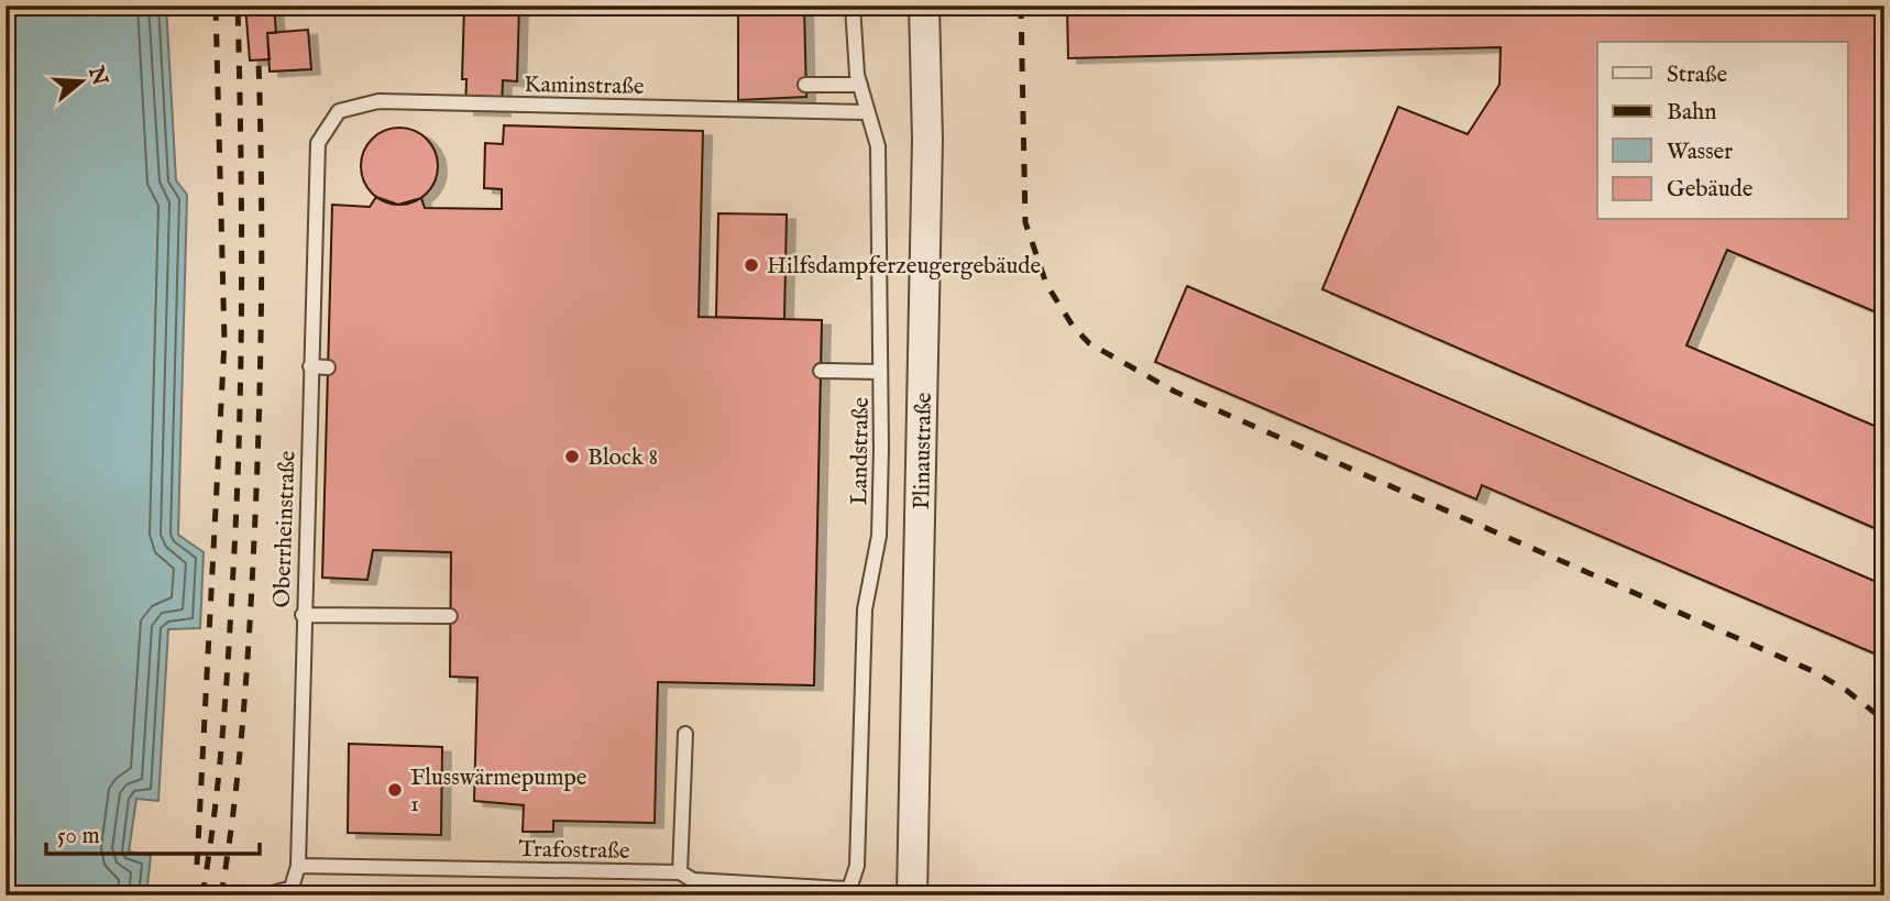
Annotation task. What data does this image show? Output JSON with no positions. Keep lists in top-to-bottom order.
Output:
{
  "streets": {
    "street": ["Plinaustraße"],
    "lane": [
      "Kaminstraße",
      "Landstraße",
      "Oberrheinstraße",
      "Trafostraße"
    ]
  },
  "crossings": [
    ["Kaminstraße", "Landstraße"],
    ["Kaminstraße", "Oberrheinstraße"],
    ["Landstraße", "Trafostraße"],
    ["Oberrheinstraße", "Trafostraße"]
  ],
  "places": ["Hilfsdampferzeugergebäude", "Block 8", "Flusswärmepumpe 1"],
  "legend": [
    "Straße",
    "Bahn",
    "Wasser",
    "Gebäude"
  ],
  "scale_bar": "50 m",
  "north": "right"
}
